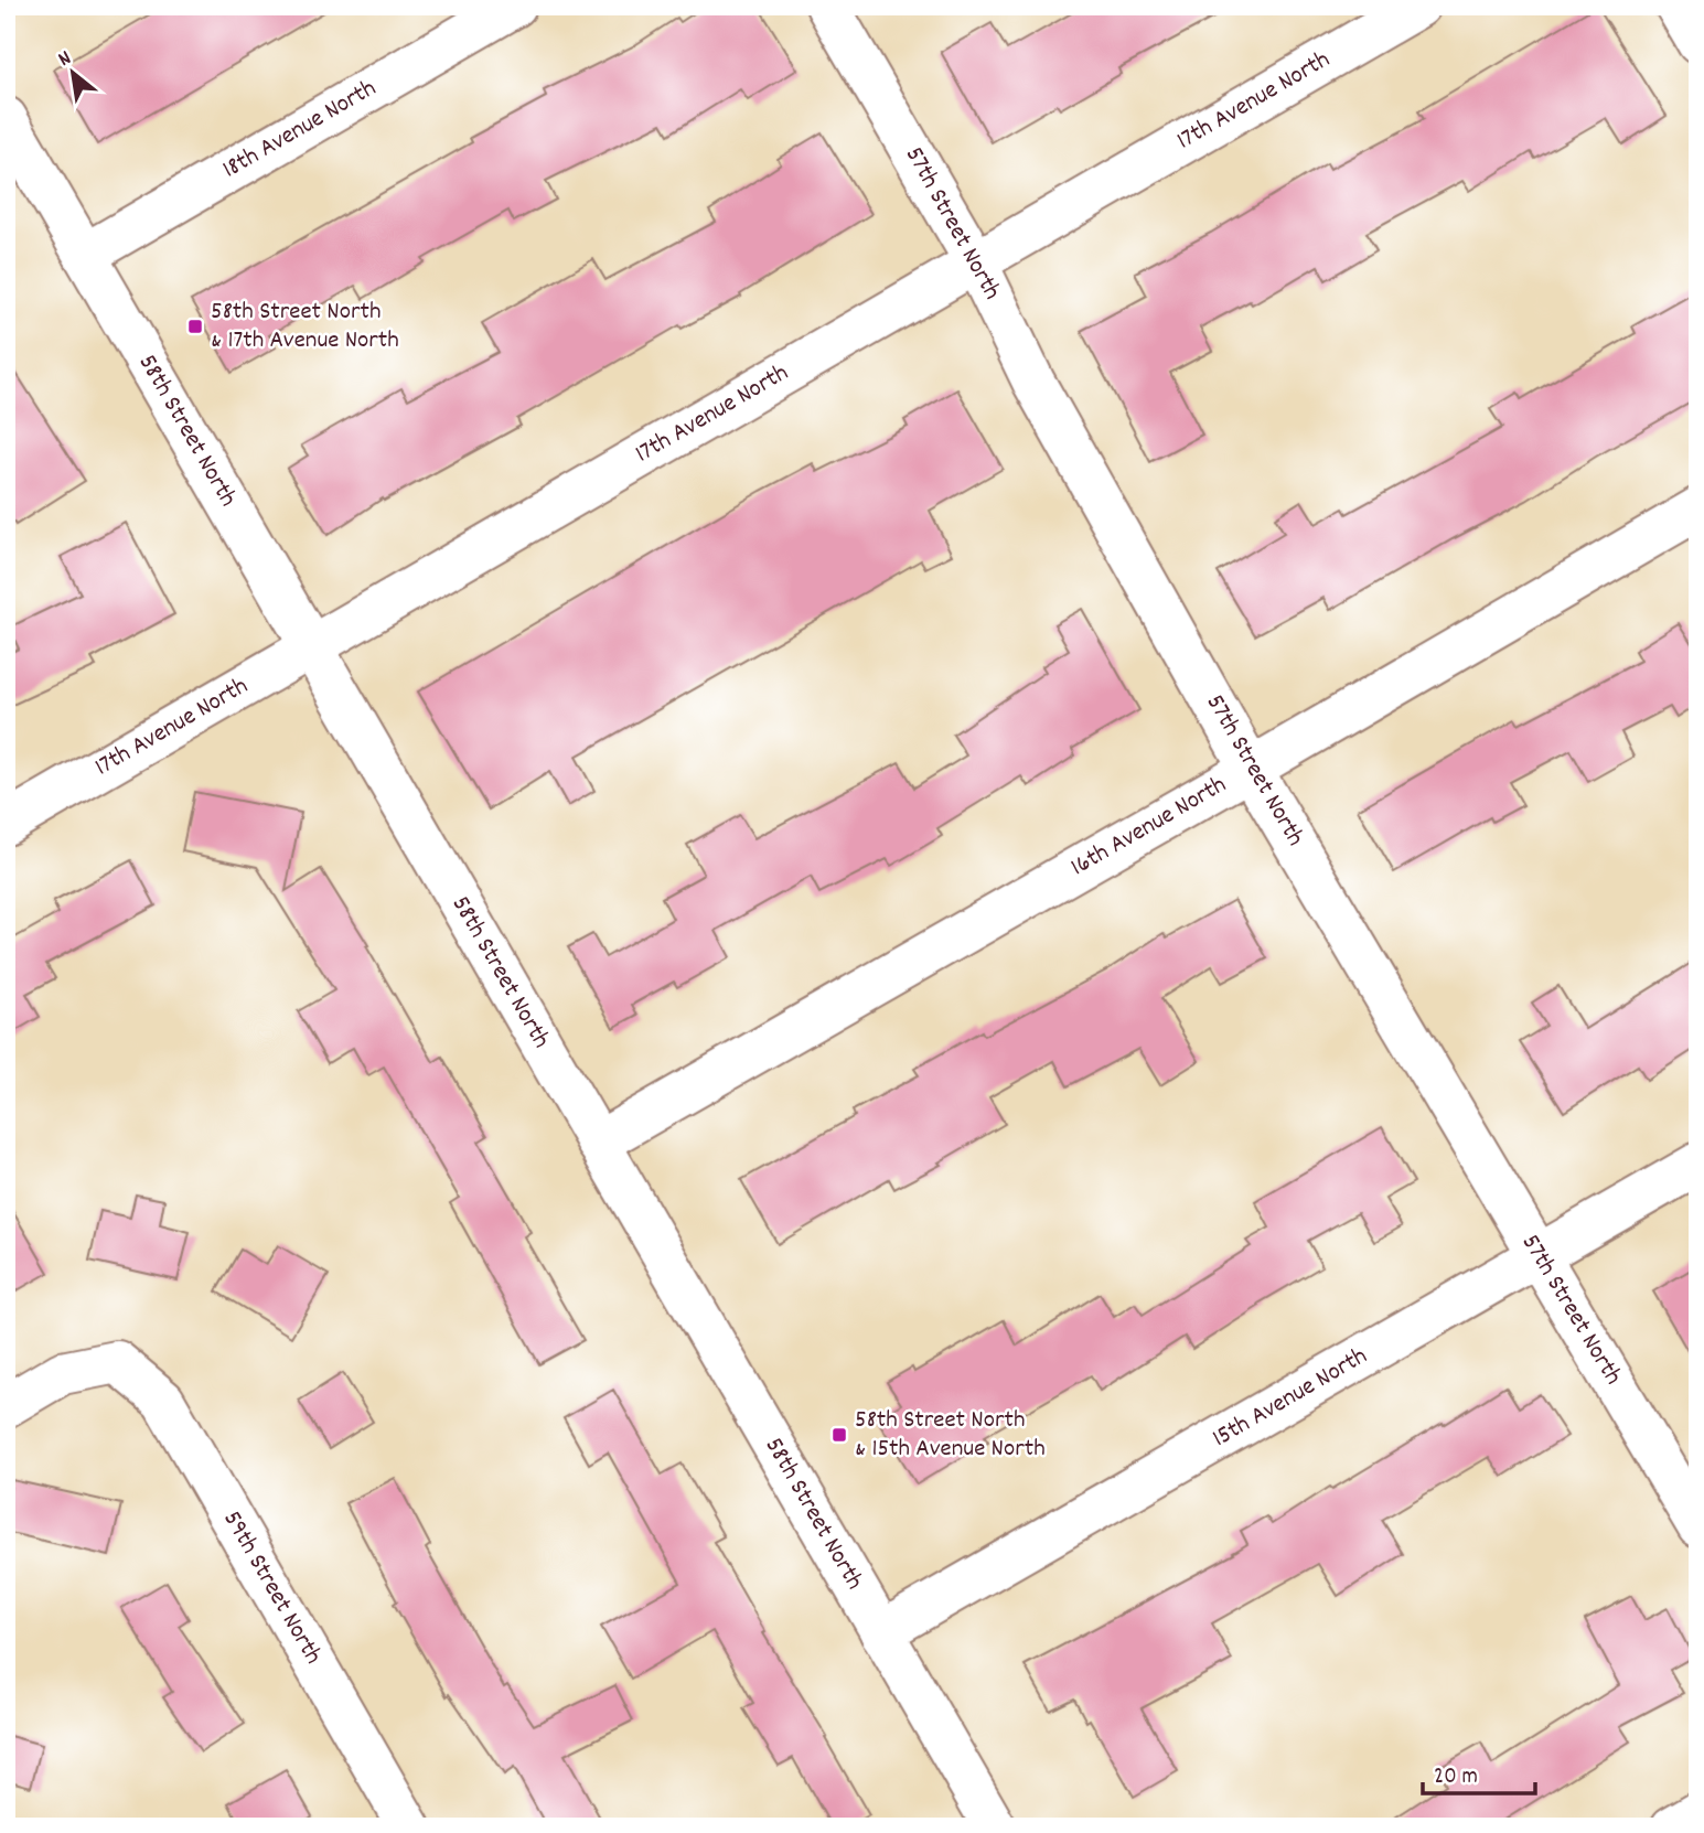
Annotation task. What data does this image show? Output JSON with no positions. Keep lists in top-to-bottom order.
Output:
{
  "streets": {
    "street": [
      "17th Avenue North",
      "18th Avenue North",
      "57th Street North",
      "58th Street North",
      "16th Avenue North",
      "15th Avenue North",
      "59th Street North"
    ]
  },
  "crossings": [
    ["17th Avenue North", "57th Street North"],
    ["17th Avenue North", "58th Street North"],
    ["18th Avenue North", "58th Street North"],
    ["57th Street North", "16th Avenue North"],
    ["57th Street North", "15th Avenue North"],
    ["58th Street North", "16th Avenue North"],
    ["58th Street North", "15th Avenue North"]
  ],
  "places": {
    "transit": ["58th Street North & 17th Avenue North", "58th Street North & 15th Avenue North"]
  },
  "scale_bar": "20 m",
  "north": "top left"
}
